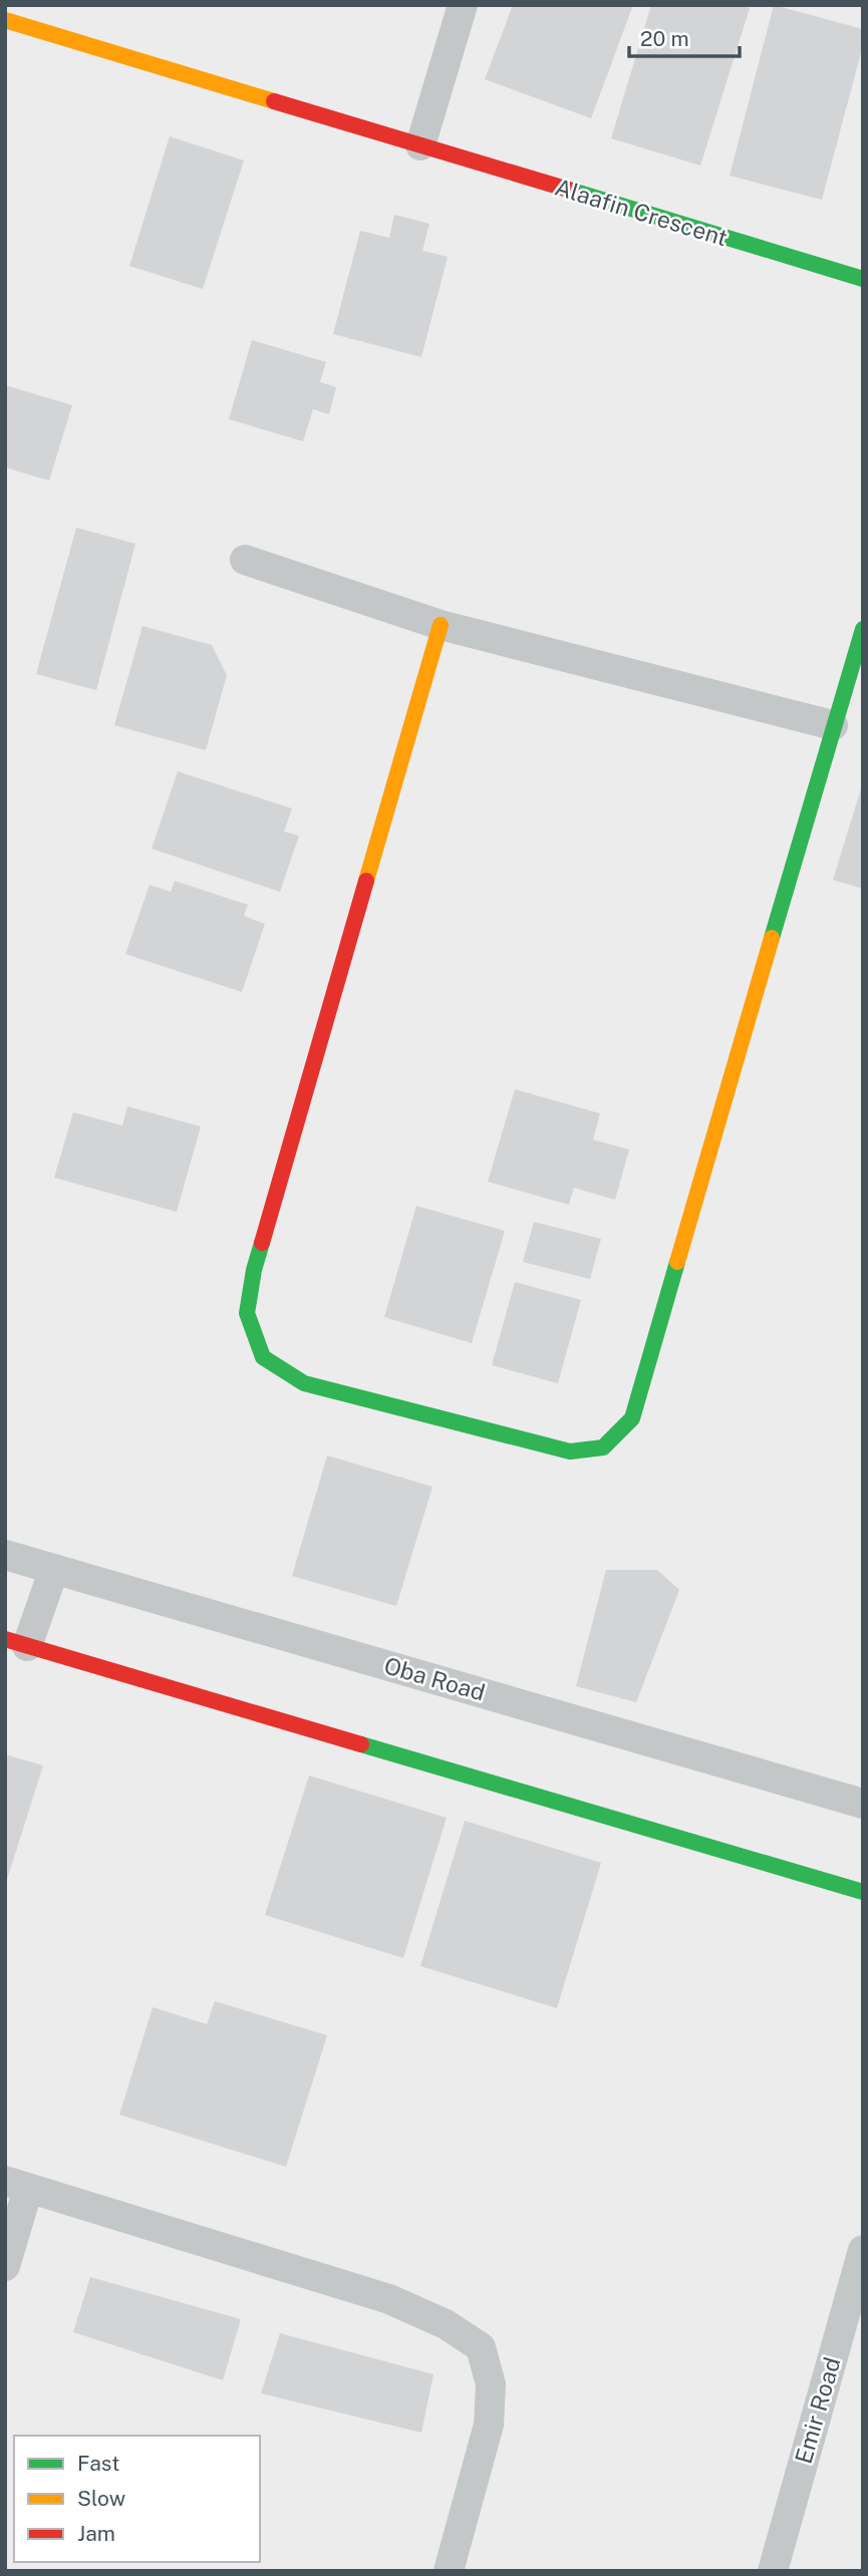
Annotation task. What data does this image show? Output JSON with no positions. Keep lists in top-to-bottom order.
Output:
{
  "streets": {
    "street": ["Alaafin Crescent", "Oba Road", "Emir Road"]
  },
  "legend": ["Fast", "Slow", "Jam"],
  "scale_bar": "20 m"
}
